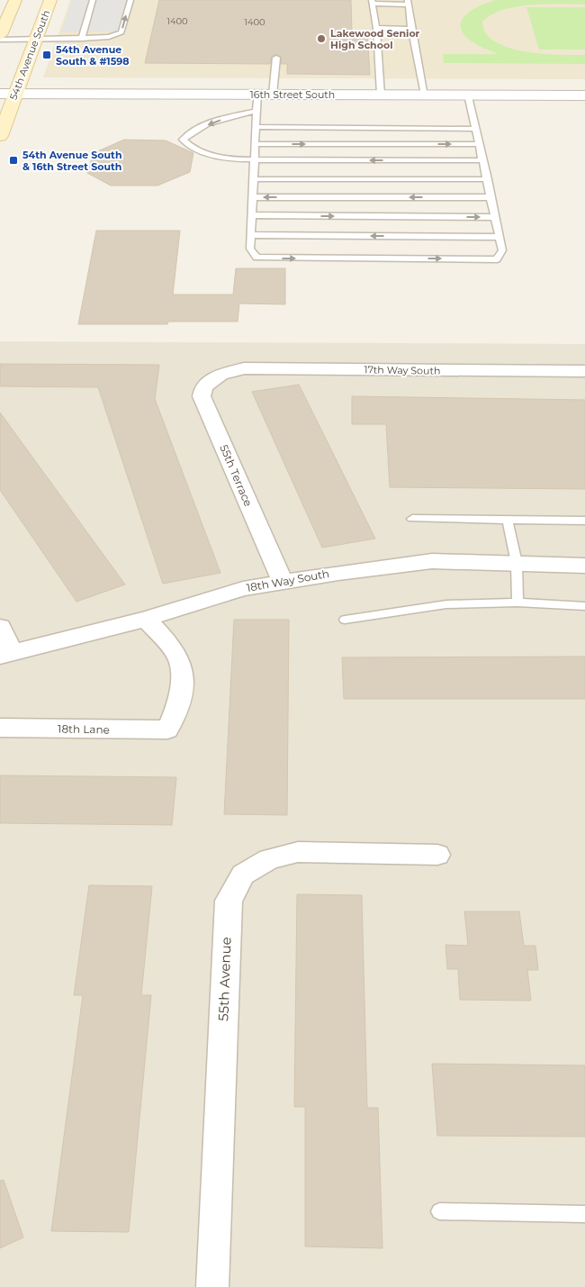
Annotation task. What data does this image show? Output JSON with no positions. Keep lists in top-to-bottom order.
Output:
{
  "streets": {
    "main road": ["54th Avenue South"],
    "street": [
      "16th Street South",
      "17th Way South",
      "55th Terrace",
      "18th Way South",
      "18th Lane",
      "55th Avenue"
    ]
  },
  "crossings": [
    ["54th Avenue South", "16th Street South"],
    ["17th Way South", "55th Terrace"],
    ["55th Terrace", "18th Way South"],
    ["18th Way South", "18th Lane"]
  ],
  "places": {
    "other": ["Lakewood Senior High School"],
    "transit": ["54th Avenue South & #1598", "54th Avenue South & 16th Street South"]
  },
  "house_numbers": ["1400", "1400"]
}
